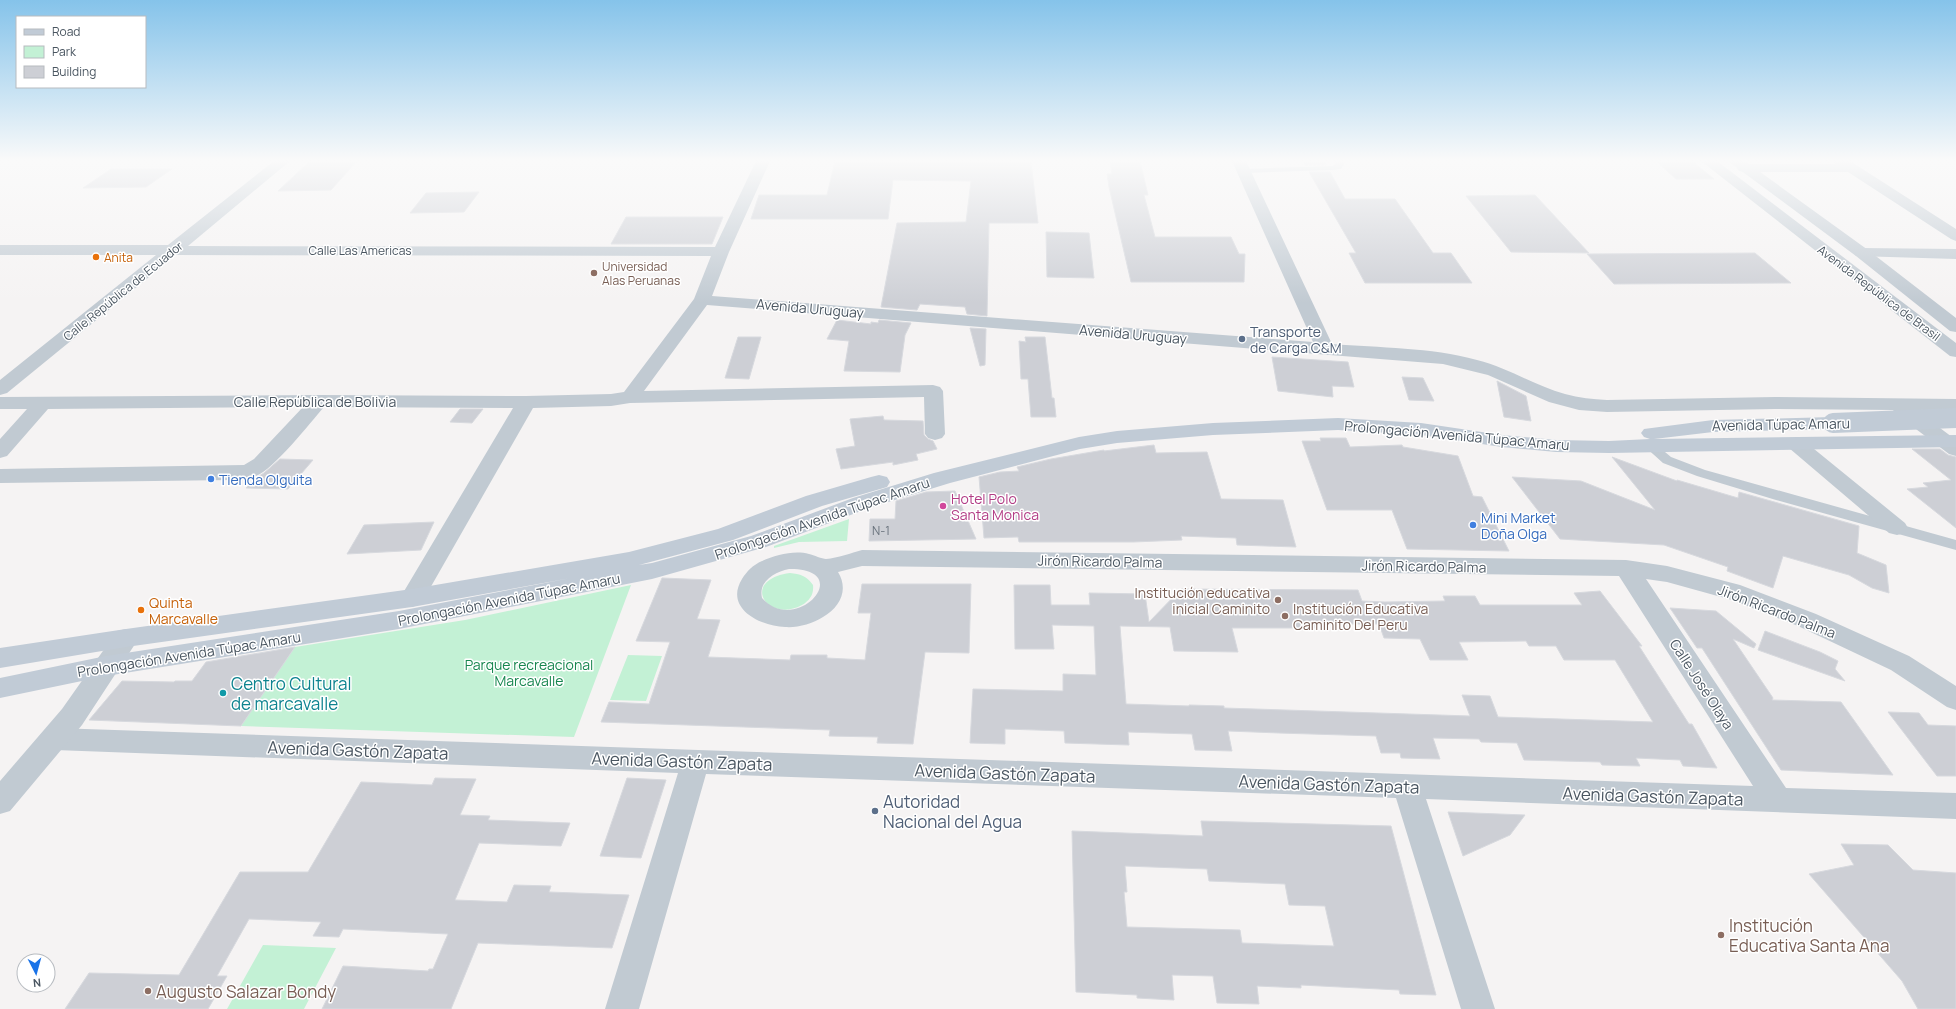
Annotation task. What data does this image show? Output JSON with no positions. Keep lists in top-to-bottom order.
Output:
{
  "streets": {
    "main road": ["Avenida Túpac Amaru", "Prolongación Avenida Túpac Amaru"],
    "street": [
      "Calle Las Americas",
      "Calle República de Ecuador",
      "Avenida República de Brasil",
      "Avenida Uruguay",
      "Calle República de Bolivia",
      "Jirón Ricardo Palma",
      "Calle José Olaya",
      "Avenida Gastón Zapata"
    ]
  },
  "crossings": [
    ["Calle Las Americas", "Calle República de Ecuador"],
    ["Avenida Túpac Amaru", "Prolongación Avenida Túpac Amaru"],
    ["Jirón Ricardo Palma", "Calle José Olaya"],
    ["Calle José Olaya", "Avenida Gastón Zapata"]
  ],
  "parks": ["Parque recreacional Marcavalle"],
  "places": [
    "Anita",
    "Universidad Alas Peruanas",
    "Transporte de Carga C&M",
    "Tienda Olguita",
    "Hotel Polo Santa Monica",
    "Mini Market Doña Olga",
    "Institución educativa inicial Caminito",
    "Quinta Marcavalle",
    "Institución Educativa Caminito Del Peru",
    "Centro Cultural de marcavalle",
    "Autoridad Nacional del Agua",
    "Institución Educativa Santa Ana",
    "Augusto Salazar Bondy"
  ],
  "house_numbers": ["N-1"],
  "legend": ["Road", "Park", "Building"],
  "north": "bottom"
}
